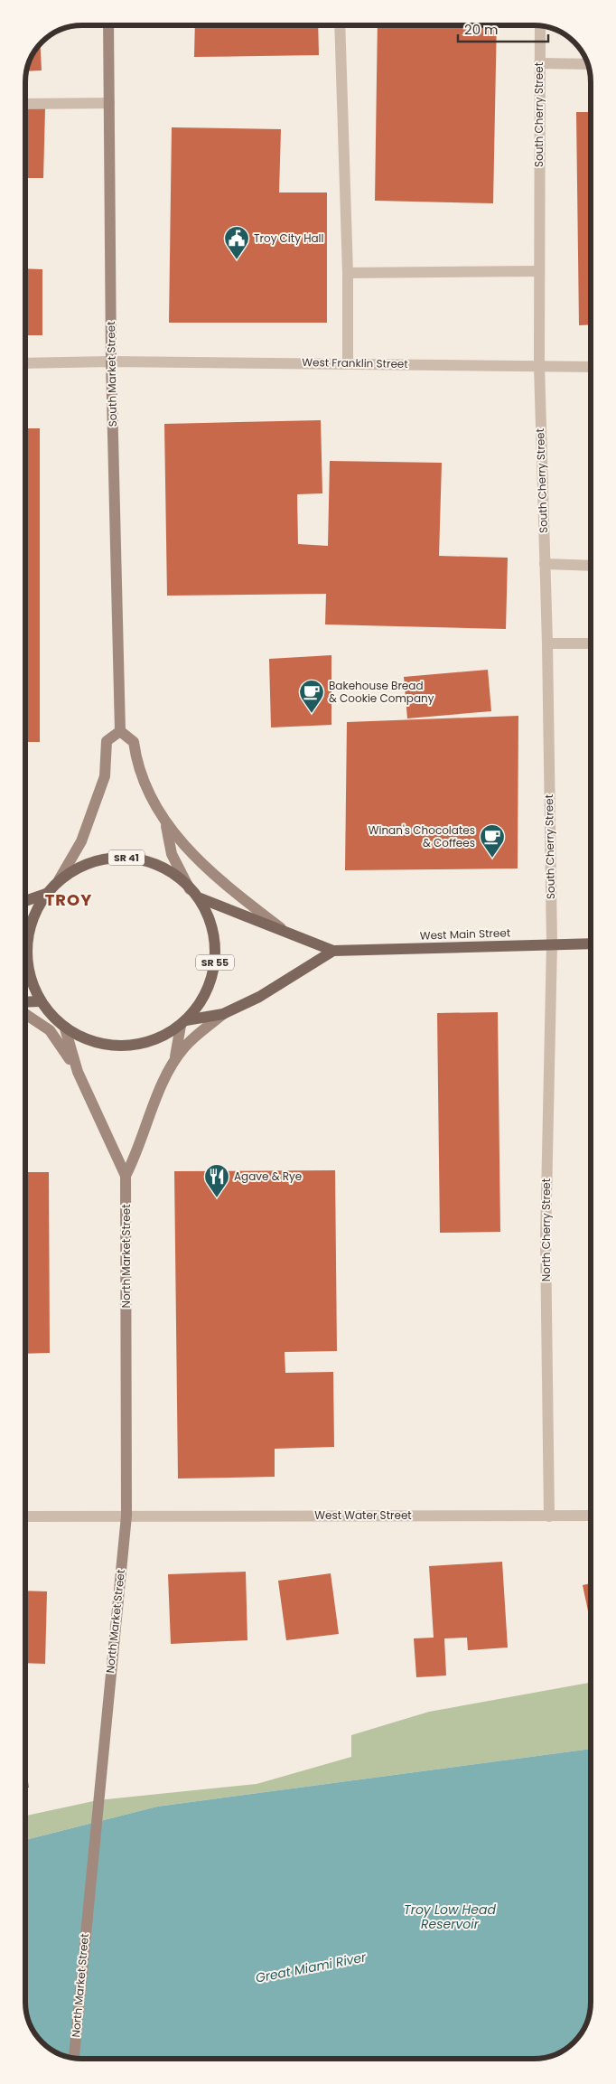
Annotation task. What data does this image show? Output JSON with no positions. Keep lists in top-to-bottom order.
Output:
{
  "streets": {
    "main road": [
      "South Market Street",
      "SR 41",
      "West Main Street",
      "SR 55",
      "North Market Street"
    ],
    "street": [
      "South Cherry Street",
      "West Franklin Street",
      "North Cherry Street",
      "West Water Street"
    ]
  },
  "crossings": [
    ["South Cherry Street", "West Franklin Street"],
    ["South Cherry Street", "West Main Street"],
    ["South Cherry Street", "North Cherry Street"],
    ["West Franklin Street", "South Market Street"],
    ["West Main Street", "North Cherry Street"],
    ["North Cherry Street", "West Water Street"],
    ["North Market Street", "West Water Street"]
  ],
  "districts": ["TROY"],
  "water": ["Troy Low Head Reservoir", "Great Miami River"],
  "places": {
    "public building": ["Troy City Hall"],
    "cafe": ["Bakehouse Bread & Cookie Company", "Winan's Chocolates & Coffees"],
    "restaurant": ["Agave & Rye"]
  },
  "scale_bar": "20 m"
}
